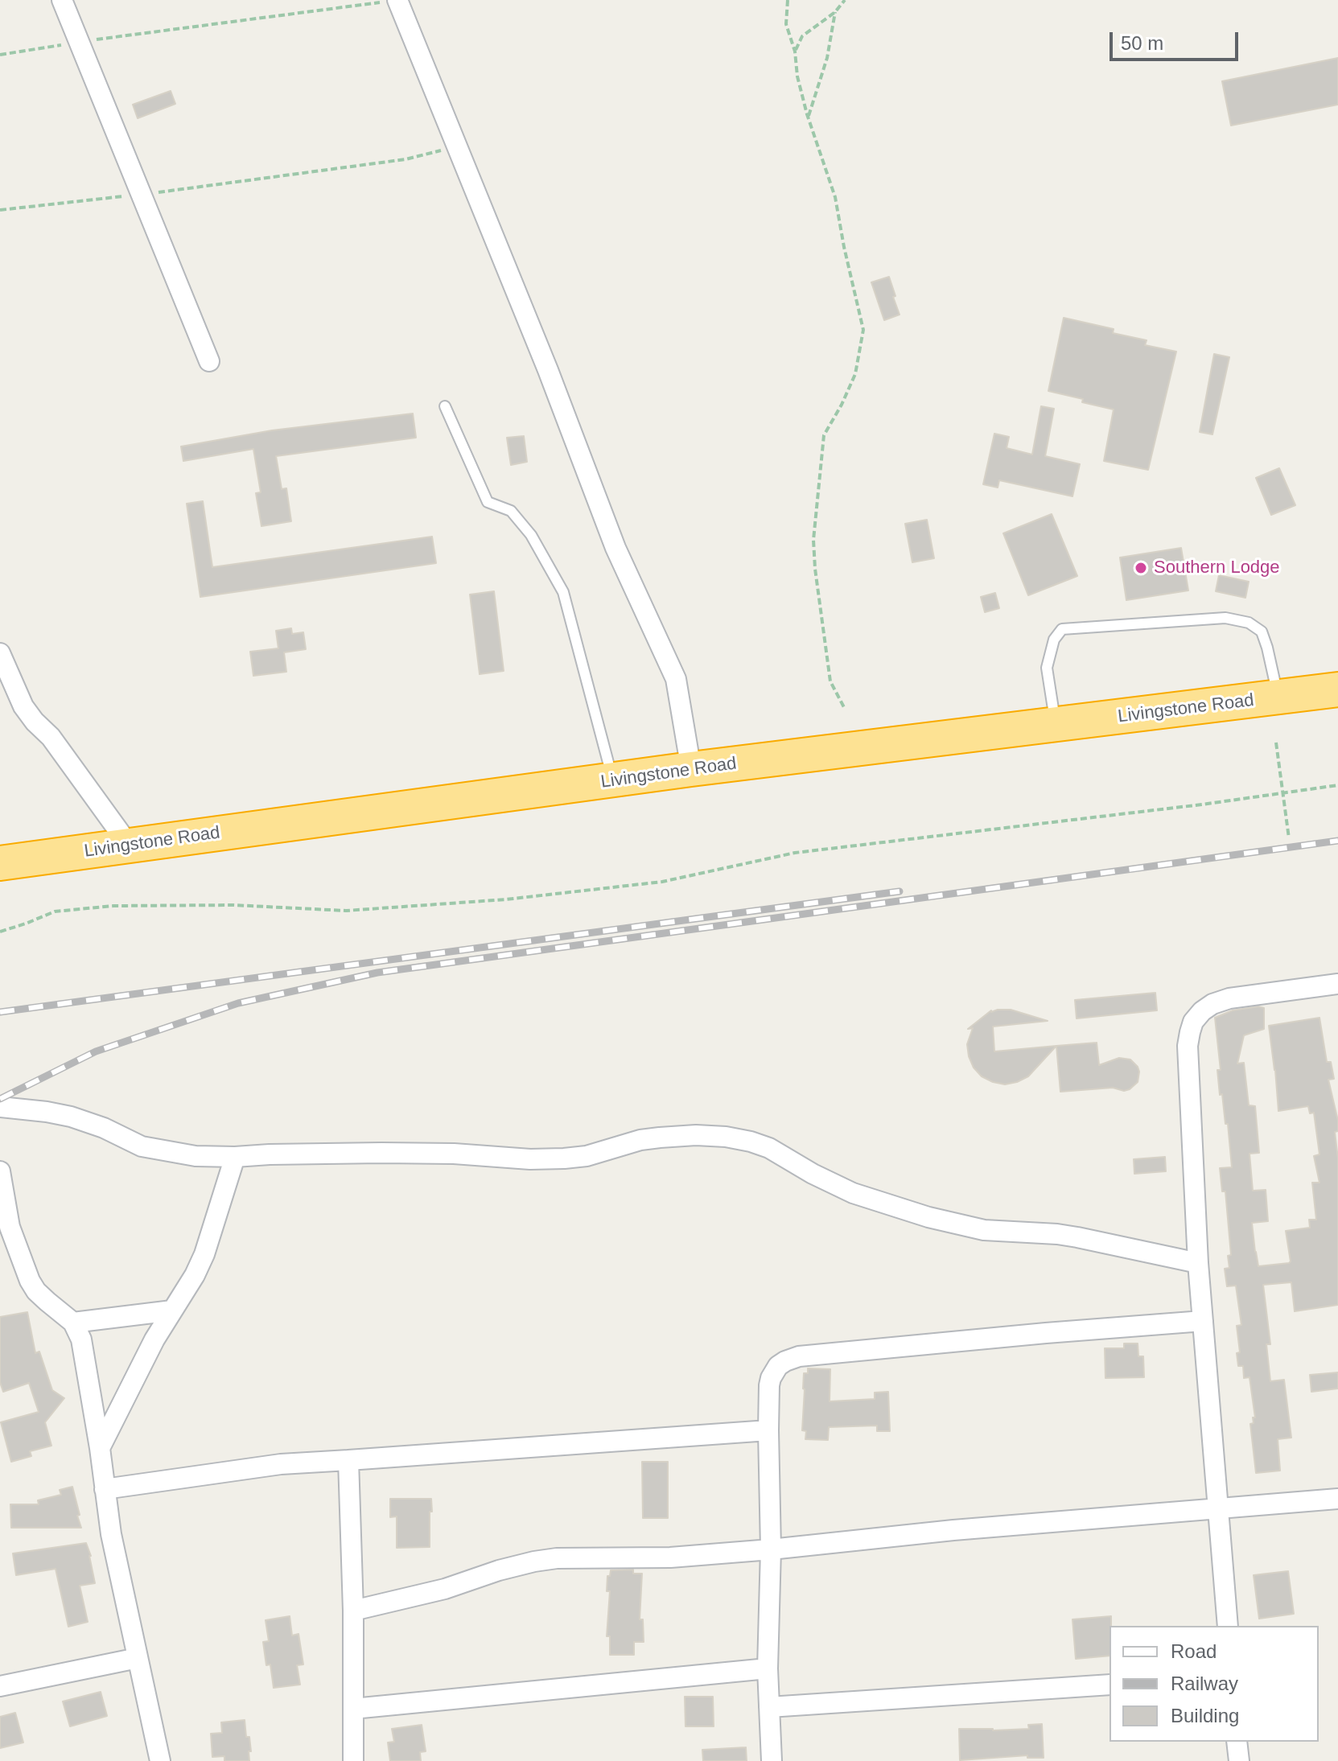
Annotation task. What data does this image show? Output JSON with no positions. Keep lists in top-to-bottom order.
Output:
{
  "streets": {
    "highway": ["Livingstone Road"]
  },
  "places": ["Southern Lodge"],
  "legend": ["Road", "Railway", "Building"],
  "scale_bar": "50 m"
}
